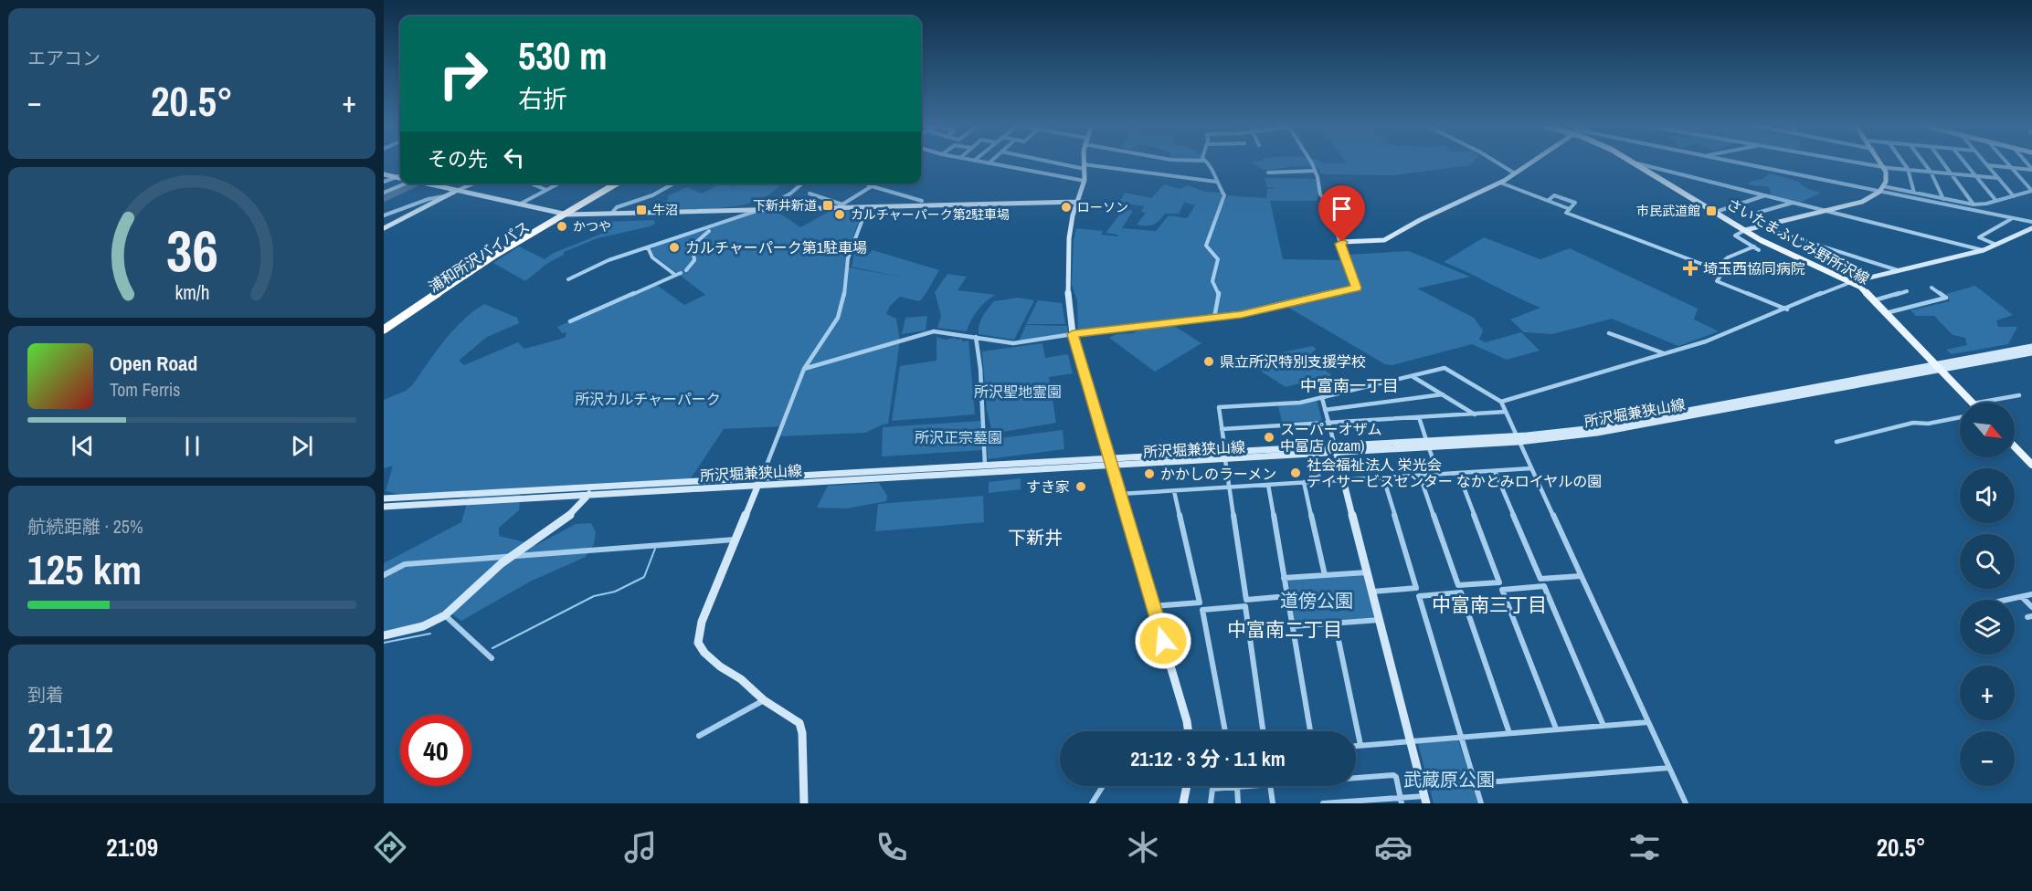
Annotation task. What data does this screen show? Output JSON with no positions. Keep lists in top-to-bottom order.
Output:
{
  "streets": {
    "highway": ["浦和所沢バイパス"],
    "main road": ["さいたまふじみ野所沢線"],
    "street": ["所沢堀兼狭山線"]
  },
  "crossings": [
    ["さいたまふじみ野所沢線", "所沢堀兼狭山線"]
  ],
  "districts": [
    "中富南一丁目",
    "下新井",
    "中富南三丁目",
    "中富南二丁目"
  ],
  "parks": [
    "所沢聖地霊園",
    "所沢カルチャーパーク",
    "所沢正宗墓園",
    "道傍公園",
    "武蔵原公園"
  ],
  "places": {
    "transit": ["下新井新道", "牛沼", "市民武道館"],
    "other": [
      "ローソン",
      "カルチャーパーク第2駐車場",
      "かつや",
      "カルチャーパーク第1駐車場",
      "県立所沢特別支援学校",
      "スーパーオザム 中富店 (ozam)",
      "社会福祉法人 栄光会 デイサービスセンター なかとみロイヤルの園",
      "かかしのラーメン",
      "すき家"
    ],
    "health": ["埼玉西協同病院"]
  },
  "north": "bottom right",
  "page": {
    "tile": [
      "エアコン",
      ["航続距離 · 25%", "125 km"],
      ["到着", "21:12"]
    ],
    "turn": ["530 m", "右折"],
    "heat": ["−", "20.5°", "+"],
    "then": "その先",
    "song": ["Open Road", "Tom Ferris"],
    "map_buttons": ["+", "−"],
    "limit": "40",
    "trip": "21:12 · 3 分 · 1.1 km",
    "tabs": ["21:09", "20.5°"],
    "gauge": ["36", "km/h"]
  }
}
